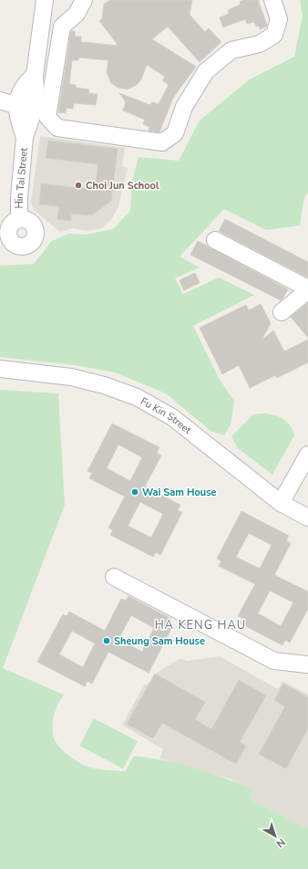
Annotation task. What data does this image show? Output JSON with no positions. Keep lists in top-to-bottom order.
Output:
{
  "streets": {
    "street": ["Hin Tai Street", "Fu Kin Street"]
  },
  "districts": ["HA KENG HAU"],
  "places": ["Choi Jun School", "Wai Sam House", "Sheung Sam House"],
  "north": "bottom right"
}
